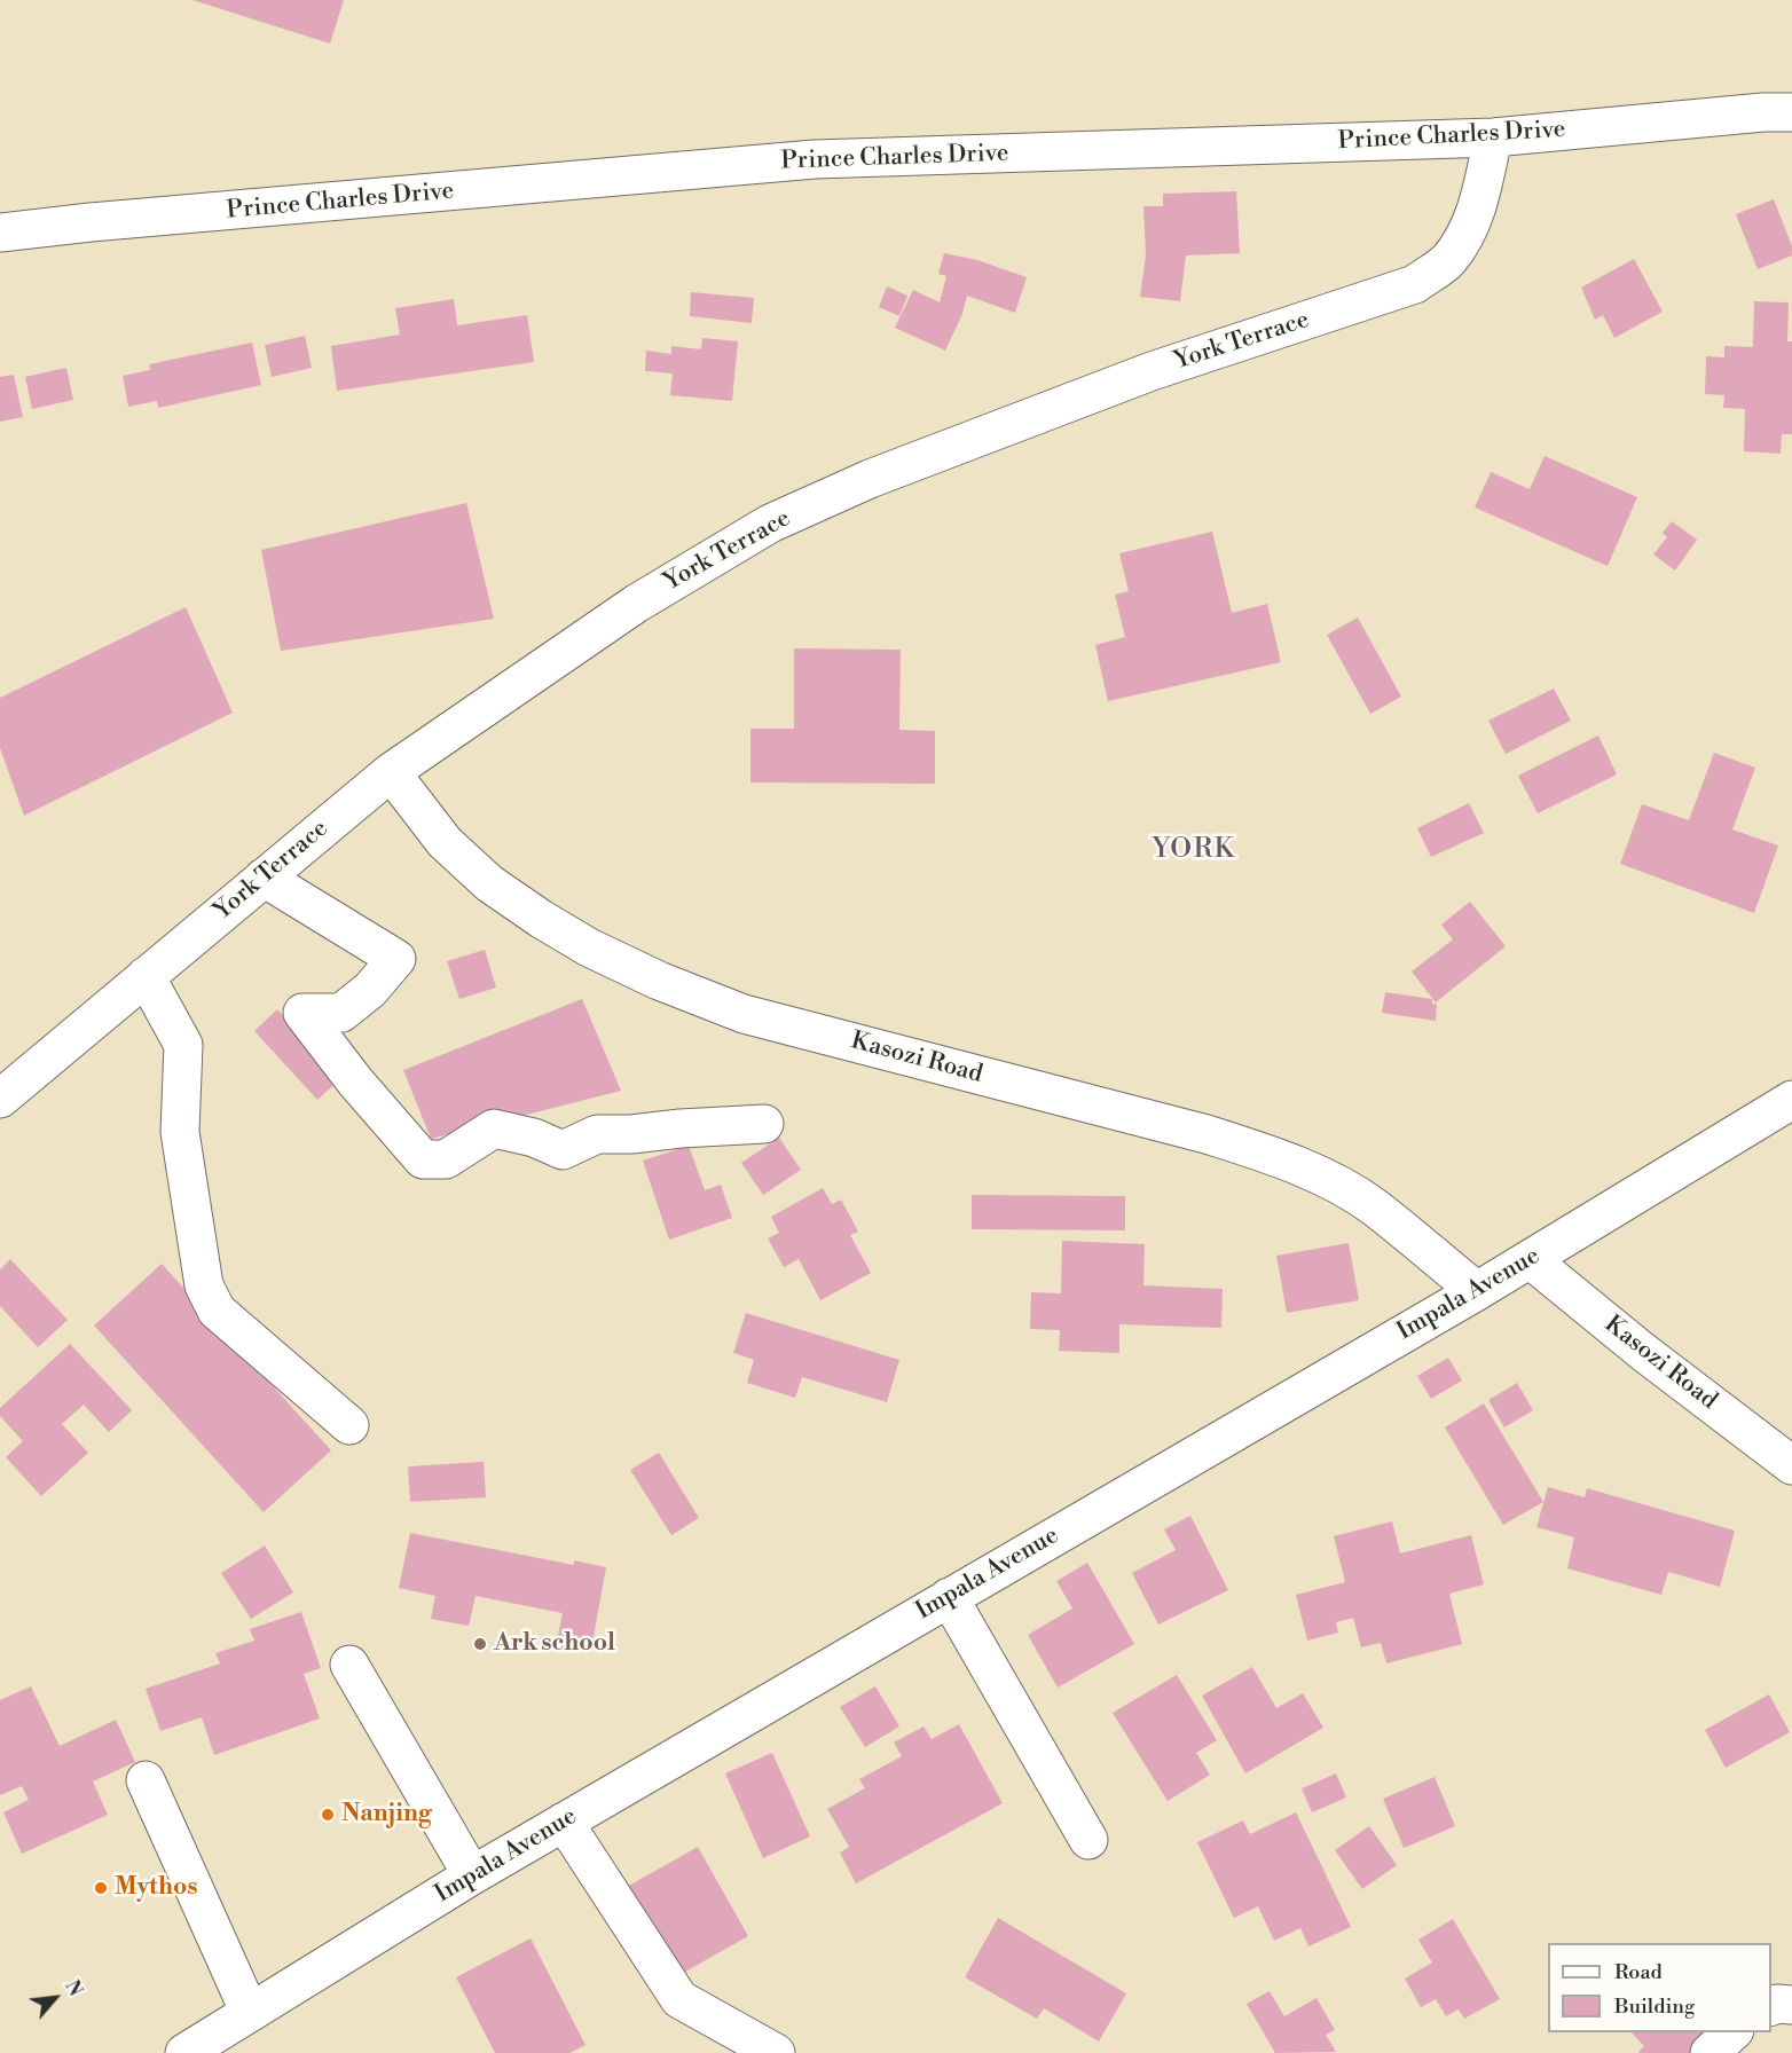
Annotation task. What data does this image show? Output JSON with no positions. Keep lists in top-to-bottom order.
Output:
{
  "streets": {
    "street": [
      "Prince Charles Drive",
      "York Terrace",
      "Kasozi Road",
      "Impala Avenue"
    ]
  },
  "crossings": [
    ["Prince Charles Drive", "York Terrace"],
    ["York Terrace", "Kasozi Road"],
    ["Kasozi Road", "Impala Avenue"]
  ],
  "districts": ["YORK"],
  "places": ["Ark school", "Nanjing", "Mythos"],
  "legend": ["Road", "Building"],
  "north": "top right"
}
